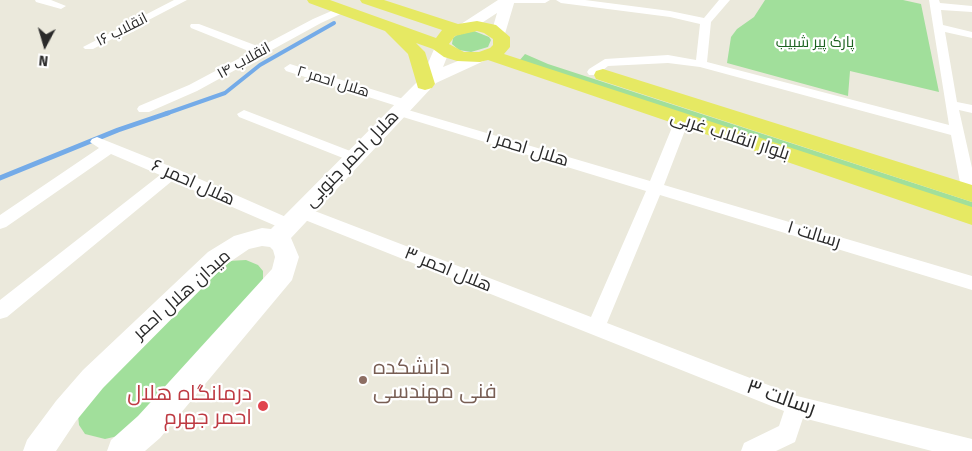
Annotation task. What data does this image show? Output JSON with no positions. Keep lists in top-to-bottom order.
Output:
{
  "streets": {
    "main road": ["بلوار انقلاب غربی", "هلال احمر جنوبی", "میدان هلال احمر"],
    "street": [
      "انقلاب ۱۶",
      "انقلاب ۱۴",
      "هلال احمر ۲",
      "هلال احمر ۱",
      "هلال احمر ۶",
      "رسالت ۱",
      "هلال احمر ۳",
      "رسالت ۳"
    ]
  },
  "crossings": [
    ["هلال احمر ۲", "هلال احمر ۱"],
    ["هلال احمر ۲", "هلال احمر جنوبی"],
    ["بلوار انقلاب غربی", "هلال احمر جنوبی"],
    ["هلال احمر ۱", "هلال احمر جنوبی"],
    ["هلال احمر ۱", "رسالت ۱"],
    ["هلال احمر جنوبی", "هلال احمر ۶"],
    ["هلال احمر جنوبی", "هلال احمر ۳"],
    ["هلال احمر جنوبی", "میدان هلال احمر"],
    ["هلال احمر ۶", "هلال احمر ۳"],
    ["هلال احمر ۶", "میدان هلال احمر"],
    ["هلال احمر ۳", "میدان هلال احمر"],
    ["هلال احمر ۳", "رسالت ۳"]
  ],
  "parks": ["پارک پیر شبیب"],
  "places": ["دانشکده فنی مهندسی", "درمانگاه هلال احمر جهرم"],
  "north": "bottom"
}
